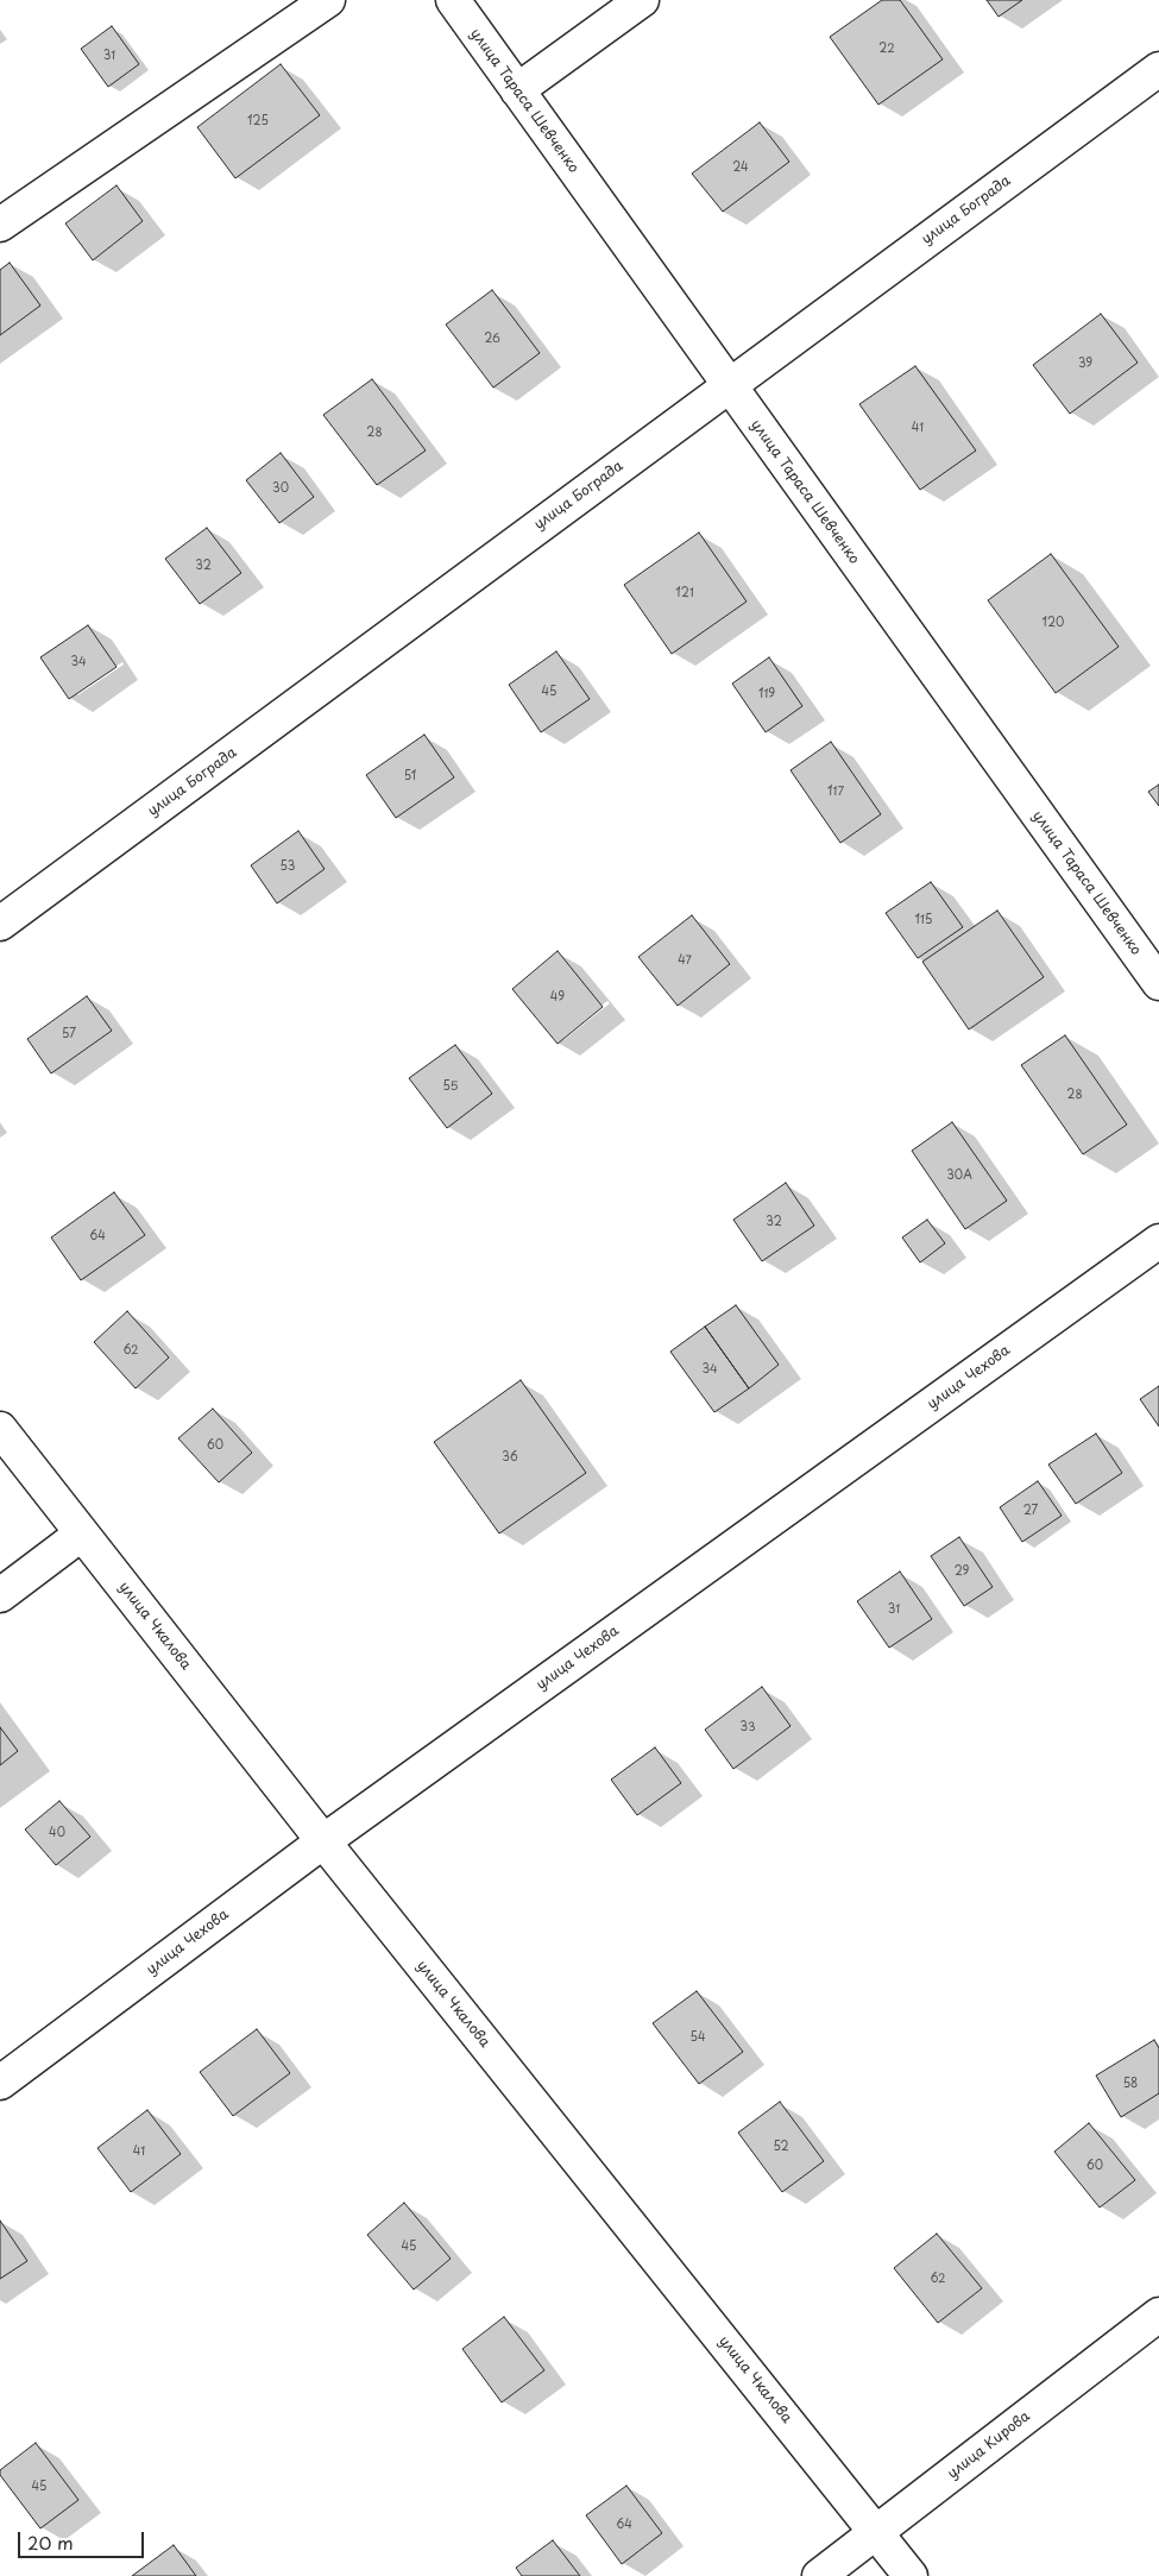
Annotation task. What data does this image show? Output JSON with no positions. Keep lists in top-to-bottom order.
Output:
{
  "streets": {
    "street": [
      "улица Тараса Шевченко",
      "улица Бограда",
      "улица Чехова",
      "улица Чкалова",
      "улица Кирова"
    ]
  },
  "crossings": [
    ["улица Тараса Шевченко", "улица Бограда"],
    ["улица Чехова", "улица Чкалова"],
    ["улица Чкалова", "улица Кирова"]
  ],
  "house_numbers": [
    "22",
    "31",
    "125",
    "24",
    "26",
    "39",
    "41",
    "28",
    "30",
    "32",
    "121",
    "120",
    "34",
    "45",
    "119",
    "51",
    "117",
    "53",
    "115",
    "47",
    "49",
    "57",
    "55",
    "28",
    "30А",
    "32",
    "64",
    "62",
    "34",
    "60",
    "36",
    "27",
    "29",
    "31",
    "33",
    "40",
    "54",
    "58",
    "52",
    "41",
    "60",
    "45",
    "62",
    "45",
    "64"
  ],
  "scale_bar": "20 m"
}
